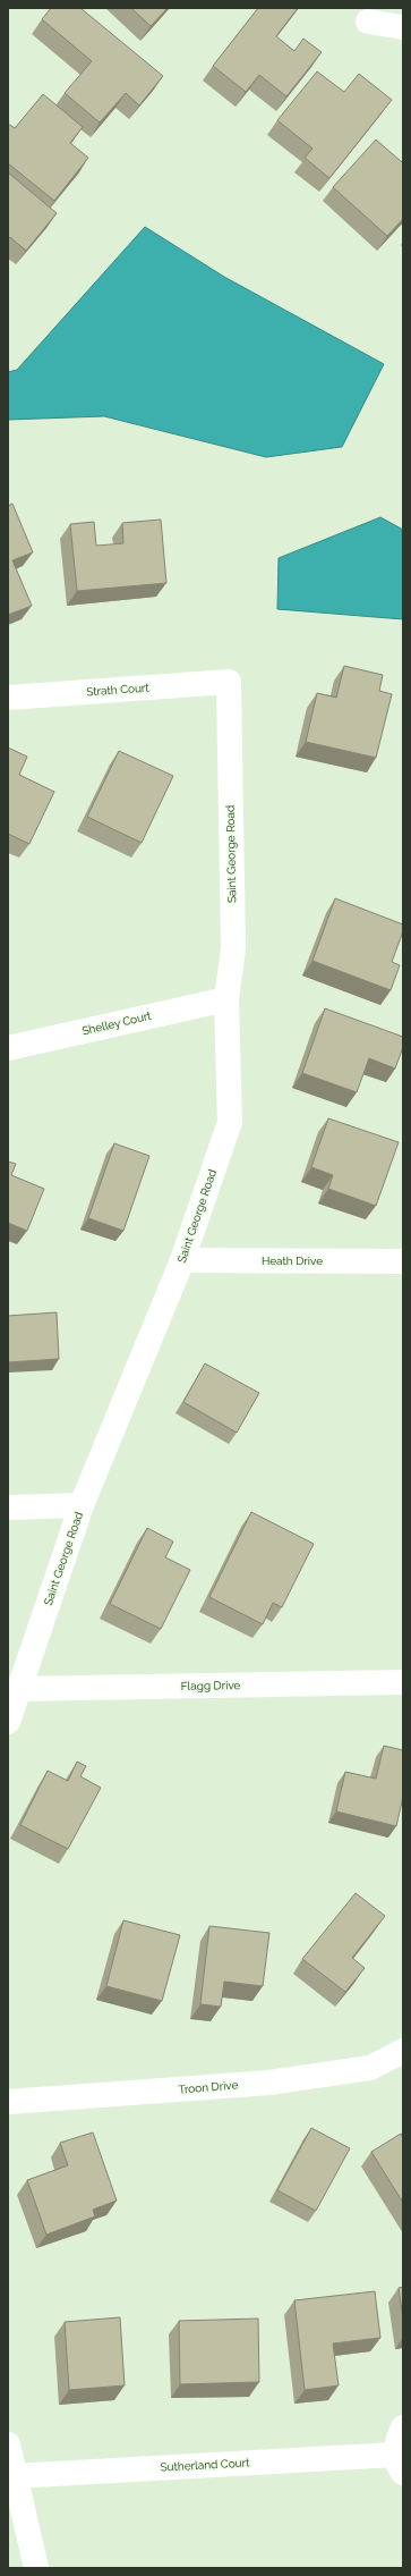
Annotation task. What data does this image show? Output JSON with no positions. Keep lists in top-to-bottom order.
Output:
{
  "streets": {
    "street": [
      "Strath Court",
      "Saint George Road",
      "Shelley Court",
      "Heath Drive",
      "Flagg Drive",
      "Troon Drive",
      "Sutherland Court"
    ]
  },
  "crossings": [
    ["Strath Court", "Saint George Road"],
    ["Saint George Road", "Shelley Court"],
    ["Saint George Road", "Heath Drive"],
    ["Saint George Road", "Flagg Drive"]
  ]
}
